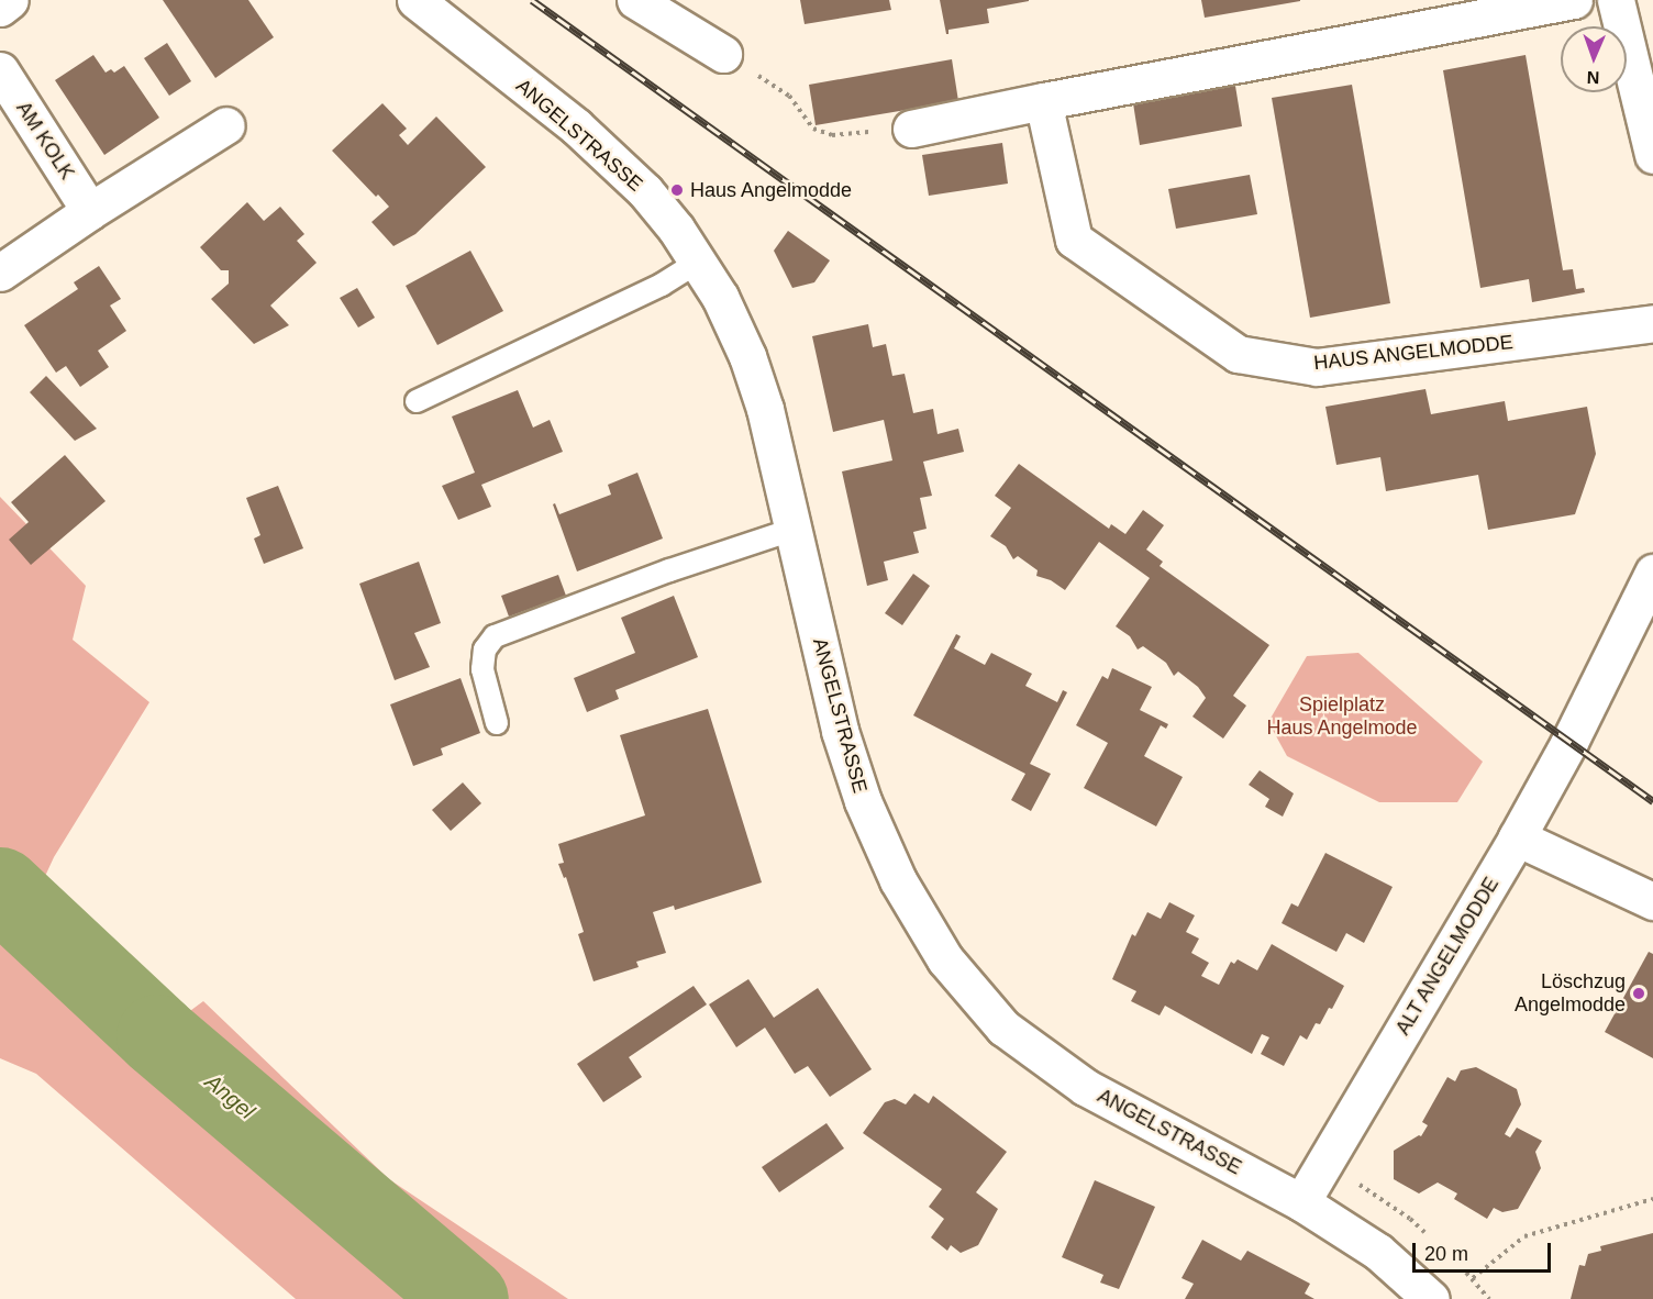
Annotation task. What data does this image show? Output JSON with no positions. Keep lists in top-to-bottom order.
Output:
{
  "streets": {
    "street": [
      "ANGELSTRASSE",
      "AM KOLK",
      "HAUS ANGELMODDE",
      "ALT ANGELMODDE"
    ]
  },
  "crossings": [
    ["ANGELSTRASSE", "ALT ANGELMODDE"]
  ],
  "water": ["Angel"],
  "parks": ["Spielplatz Haus Angelmode"],
  "places": ["Haus Angelmodde", "Löschzug Angelmodde"],
  "scale_bar": "20 m",
  "north": "bottom"
}
